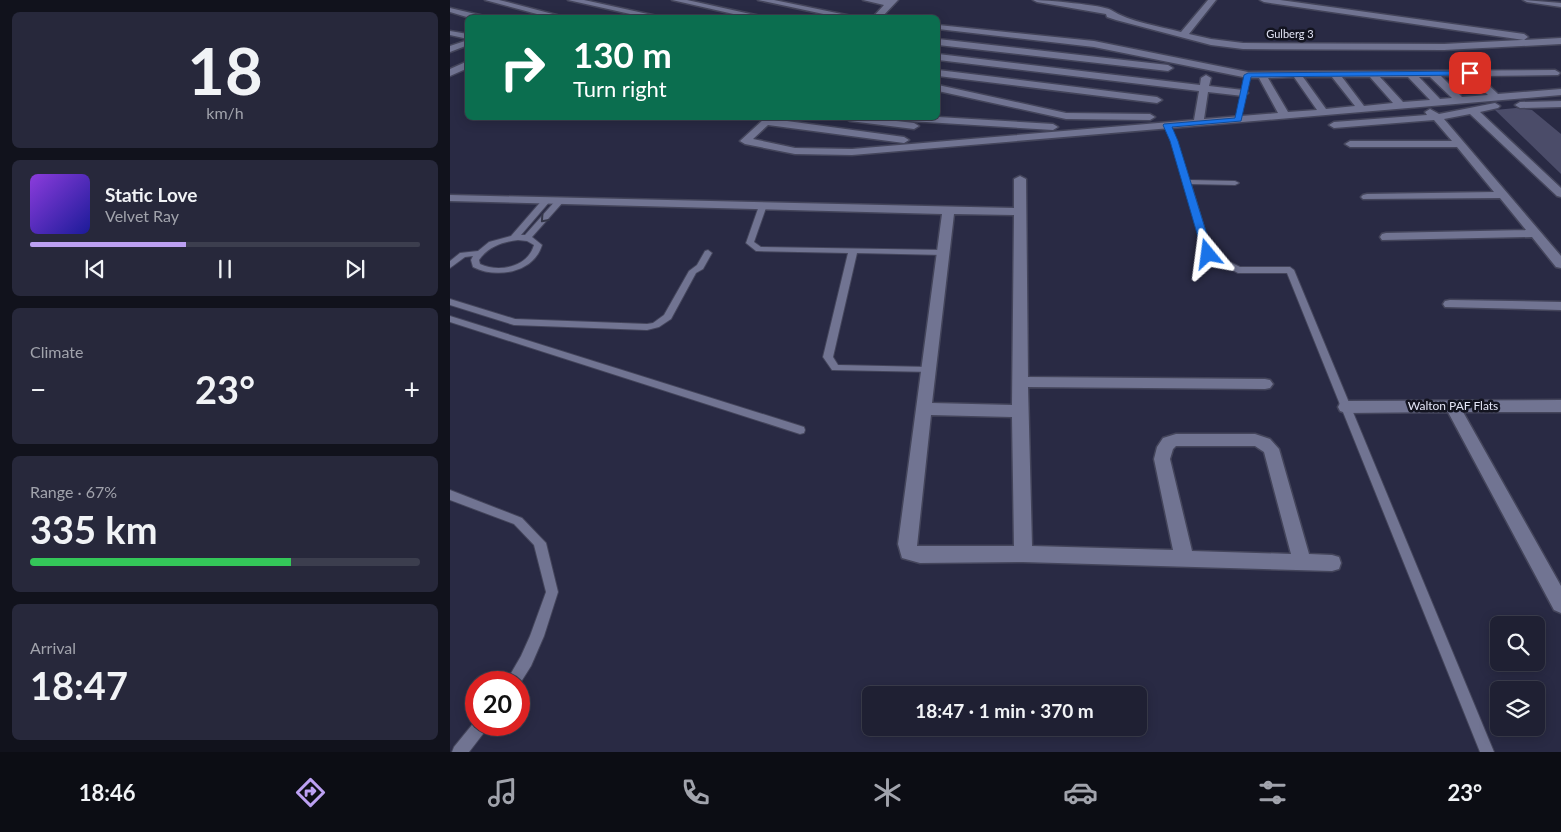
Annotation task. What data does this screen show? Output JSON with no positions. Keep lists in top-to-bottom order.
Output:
{
  "streets": {
    "street": ["Gulberg 3", "Walton PAF Flats"]
  },
  "page": {
    "tile": [
      ["18", "km/h"],
      "Climate",
      ["Range · 67%", "335 km"],
      ["Arrival", "18:47"]
    ],
    "turn": ["130 m", "Turn right"],
    "song": ["Static Love", "Velvet Ray"],
    "heat": ["−", "23°", "+"],
    "limit": "20",
    "trip": "18:47 · 1 min · 370 m",
    "tabs": ["18:46", "23°"]
  }
}
